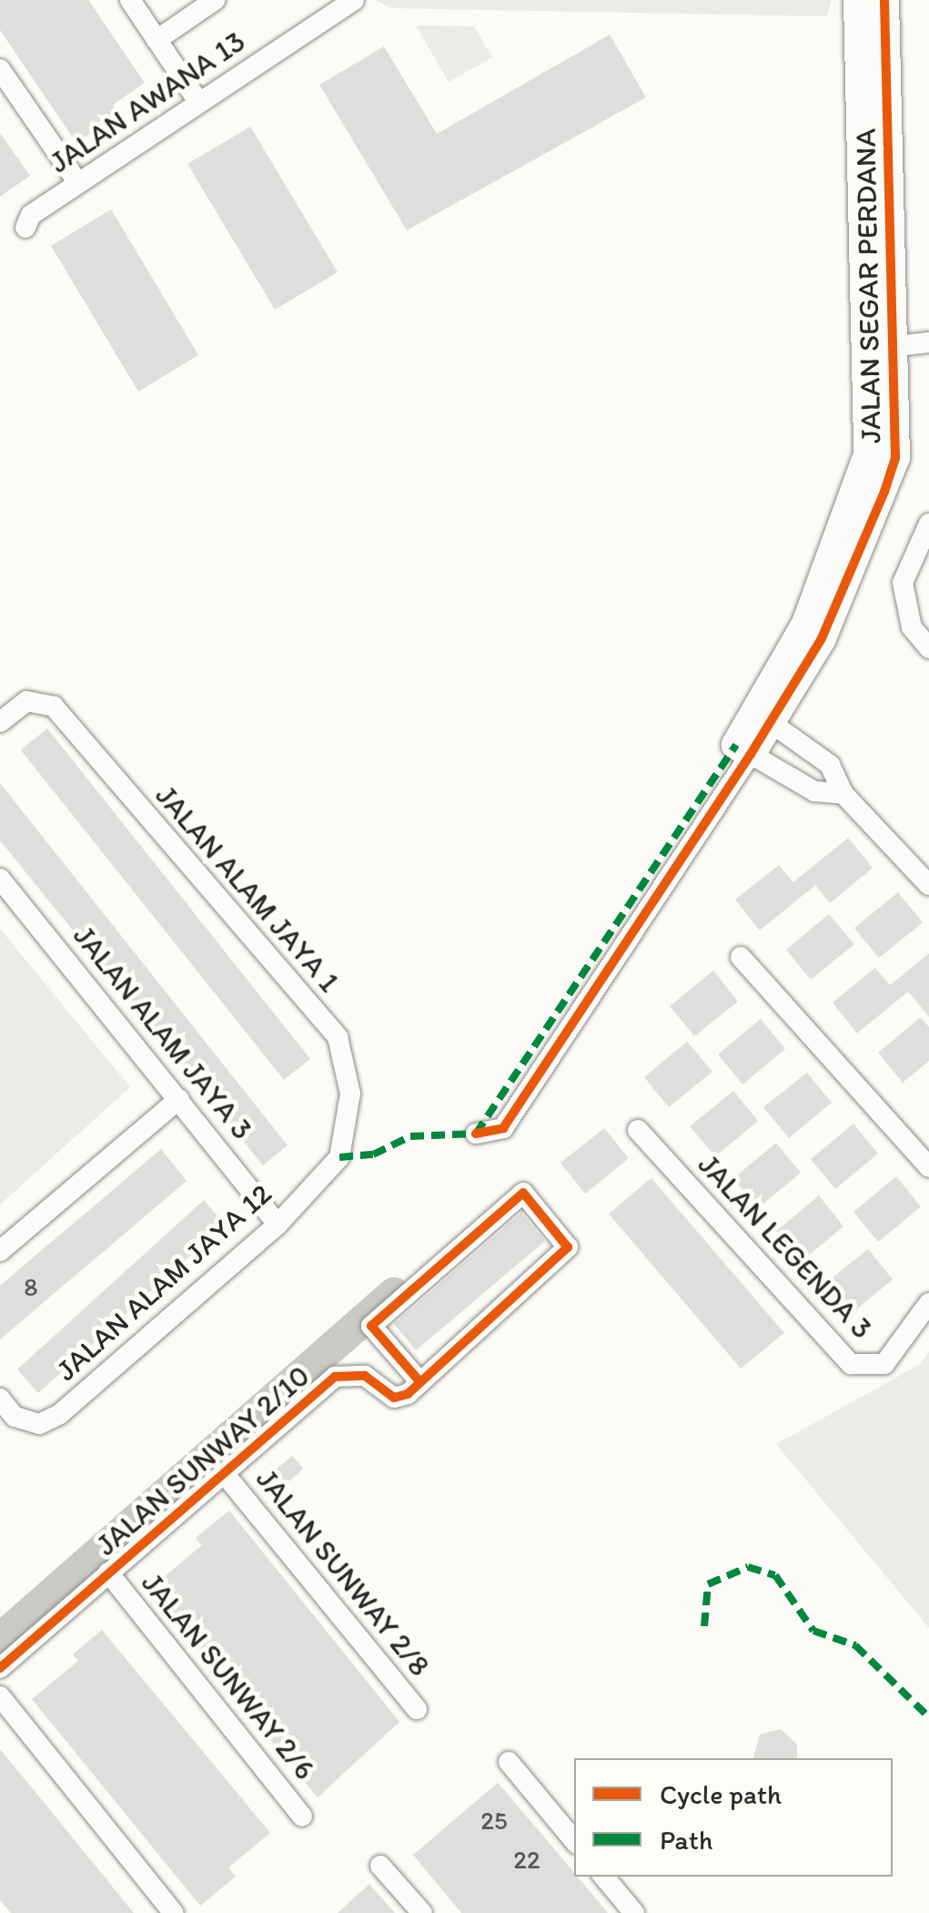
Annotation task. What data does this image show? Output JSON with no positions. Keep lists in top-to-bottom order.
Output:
{
  "streets": {
    "street": [
      "JALAN AWANA 13",
      "JALAN SEGAR PERDANA",
      "JALAN ALAM JAYA 1",
      "JALAN ALAM JAYA 3",
      "JALAN LEGENDA 3",
      "JALAN ALAM JAYA 12",
      "JALAN SUNWAY 2/10",
      "JALAN SUNWAY 2/8",
      "JALAN SUNWAY 2/6"
    ]
  },
  "crossings": [
    ["JALAN ALAM JAYA 1", "JALAN ALAM JAYA 12"],
    ["JALAN ALAM JAYA 3", "JALAN ALAM JAYA 12"],
    ["JALAN SUNWAY 2/10", "JALAN SUNWAY 2/8"],
    ["JALAN SUNWAY 2/10", "JALAN SUNWAY 2/6"]
  ],
  "house_numbers": ["8", "25", "22"],
  "legend": ["Cycle path", "Path"]
}
